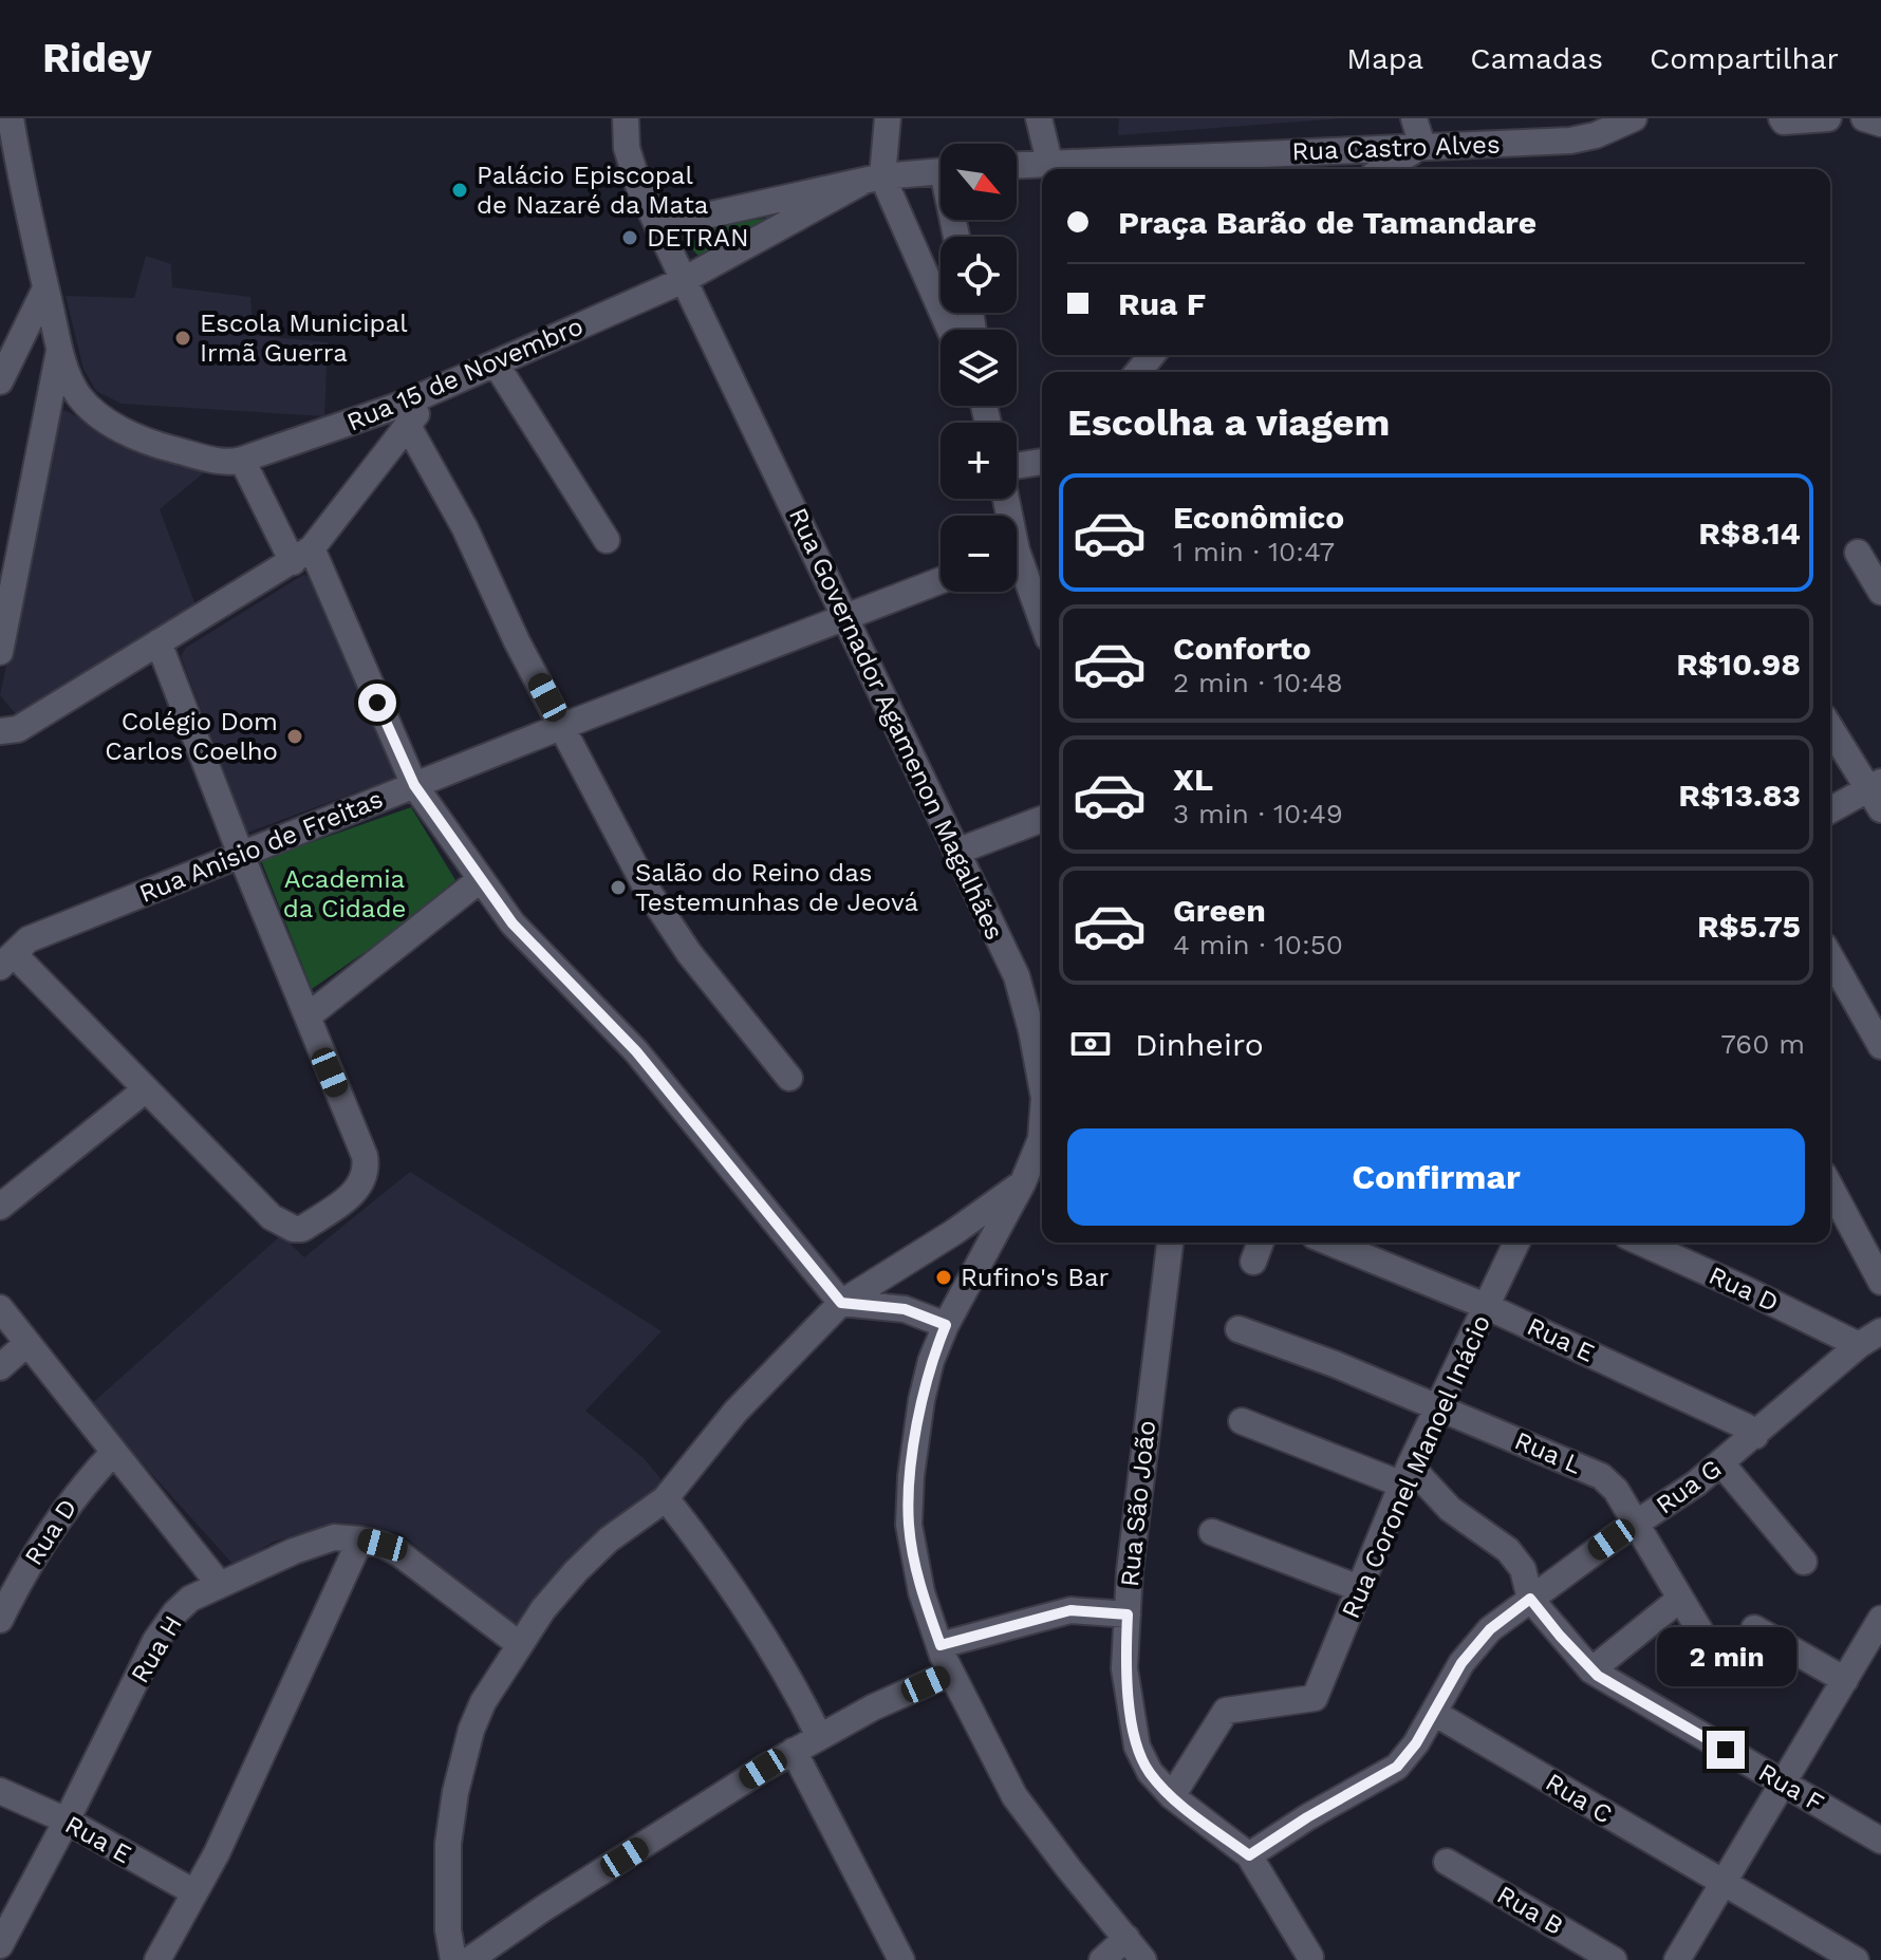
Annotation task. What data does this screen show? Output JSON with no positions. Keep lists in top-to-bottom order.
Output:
{
  "streets": {
    "street": [
      "Rua Castro Alves",
      "Rua 15 de Novembro",
      "Rua Governador Agamenon Magalhães",
      "Rua Anisio de Freitas",
      "Rua D",
      "Rua E",
      "Rua L",
      "Rua Coronel Manoel Inácio",
      "Rua G",
      "Rua São João",
      "Rua H",
      "Rua F",
      "Rua C",
      "Rua B"
    ]
  },
  "crossings": [
    ["Rua 15 de Novembro", "Rua Governador Agamenon Magalhães"],
    ["Rua Governador Agamenon Magalhães", "Rua Anisio de Freitas"],
    ["Rua D", "Rua G"],
    ["Rua E", "Rua Coronel Manoel Inácio"],
    ["Rua E", "Rua G"],
    ["Rua E", "Rua H"],
    ["Rua L", "Rua Coronel Manoel Inácio"],
    ["Rua L", "Rua G"],
    ["Rua Coronel Manoel Inácio", "Rua São João"],
    ["Rua Coronel Manoel Inácio", "Rua F"],
    ["Rua G", "Rua São João"],
    ["Rua G", "Rua F"],
    ["Rua G", "Rua C"]
  ],
  "parks": ["Academia da Cidade"],
  "places": [
    "Palácio Episcopal de Nazaré da Mata",
    "DETRAN",
    "Escola Municipal Irmã Guerra",
    "Colégio Dom Carlos Coelho",
    "Salão do Reino das Testemunhas de Jeová",
    "Rufino's Bar"
  ],
  "north": "bottom right",
  "page": {
    "header": "Ridey",
    "nav": ["Mapa", "Camadas", "Compartilhar"],
    "map_buttons": ["+", "−"],
    "banner": ["Praça Barão de Tamandare", "Rua F"],
    "heading": "Escolha a viagem",
    "list": [
      {
        "name": "Econômico",
        "note": "1 min · 10:47",
        "value": "R$8.14"
      },
      {
        "name": "Conforto",
        "note": "2 min · 10:48",
        "value": "R$10.98"
      },
      {
        "name": "XL",
        "note": "3 min · 10:49",
        "value": "R$13.83"
      },
      {
        "name": "Green",
        "note": "4 min · 10:50",
        "value": "R$5.75"
      }
    ],
    "pay": ["Dinheiro", "760 m"],
    "buttons": "Confirmar",
    "bubble": "2 min"
  }
}
